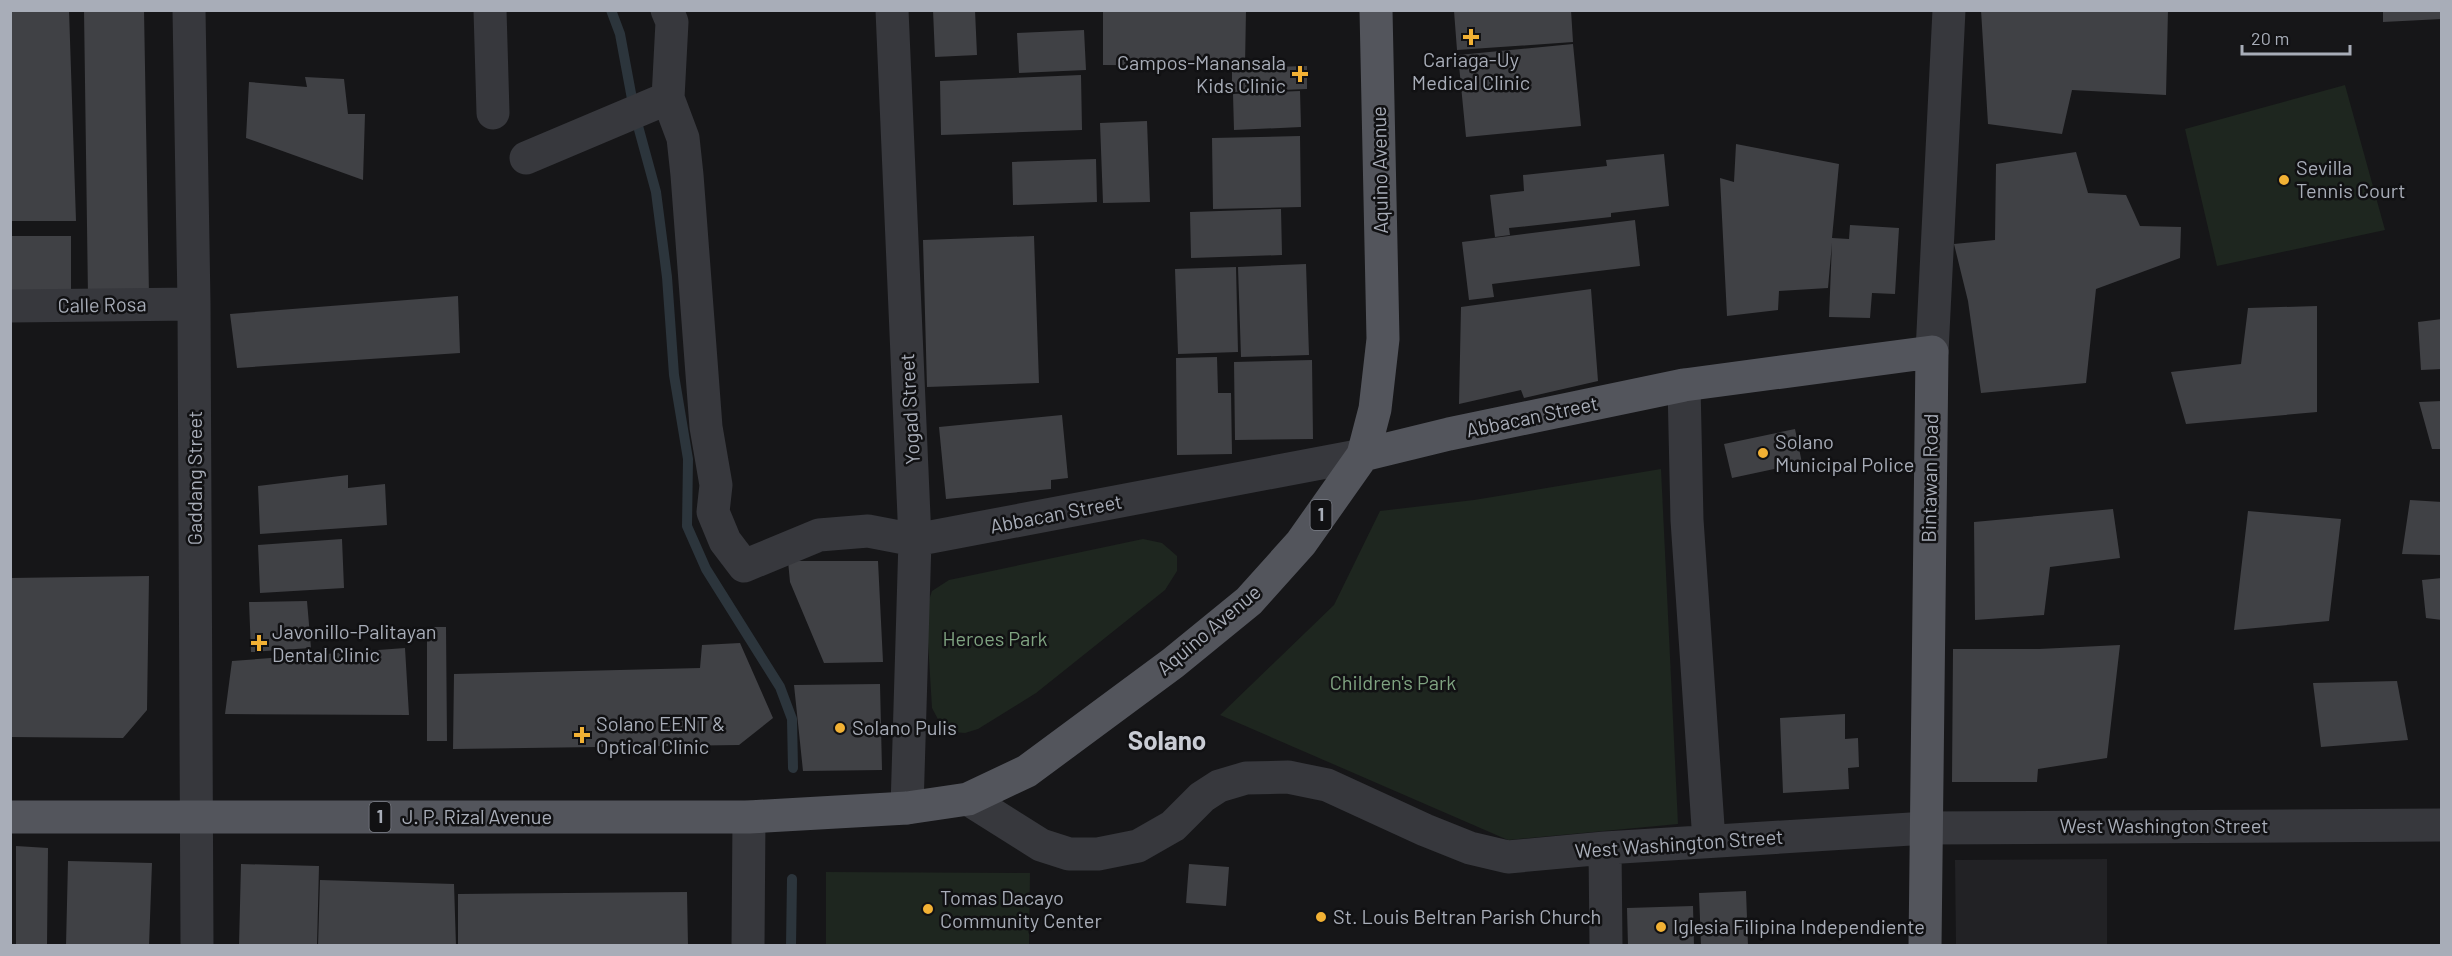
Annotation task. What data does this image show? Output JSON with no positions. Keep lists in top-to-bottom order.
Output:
{
  "streets": {
    "main road": [
      "Aquino Avenue",
      "Abbacan Street",
      "Bintawan Road",
      "1",
      "J. P. Rizal Avenue"
    ],
    "street": [
      "Calle Rosa",
      "Yogad Street",
      "Gaddang Street",
      "West Washington Street"
    ]
  },
  "crossings": [
    ["Aquino Avenue", "Yogad Street"],
    ["Aquino Avenue", "Abbacan Street"],
    ["Aquino Avenue", "J. P. Rizal Avenue"],
    ["Aquino Avenue", "West Washington Street"],
    ["Calle Rosa", "Gaddang Street"],
    ["Yogad Street", "Abbacan Street"],
    ["Yogad Street", "J. P. Rizal Avenue"],
    ["Abbacan Street", "Bintawan Road"],
    ["Gaddang Street", "J. P. Rizal Avenue"],
    ["Bintawan Road", "West Washington Street"]
  ],
  "districts": ["Solano"],
  "parks": ["Heroes Park", "Children's Park"],
  "places": {
    "health": [
      "Cariaga-Uy Medical Clinic",
      "Campos-Manansala Kids Clinic",
      "Javonillo-Palitayan Dental Clinic",
      "Solano EENT & Optical Clinic"
    ],
    "other": [
      "Sevilla Tennis Court",
      "Solano Municipal Police",
      "Solano Pulis",
      "Tomas Dacayo Community Center",
      "St. Louis Beltran Parish Church",
      "Iglesia Filipina Independiente"
    ]
  },
  "scale_bar": "20 m"
}
